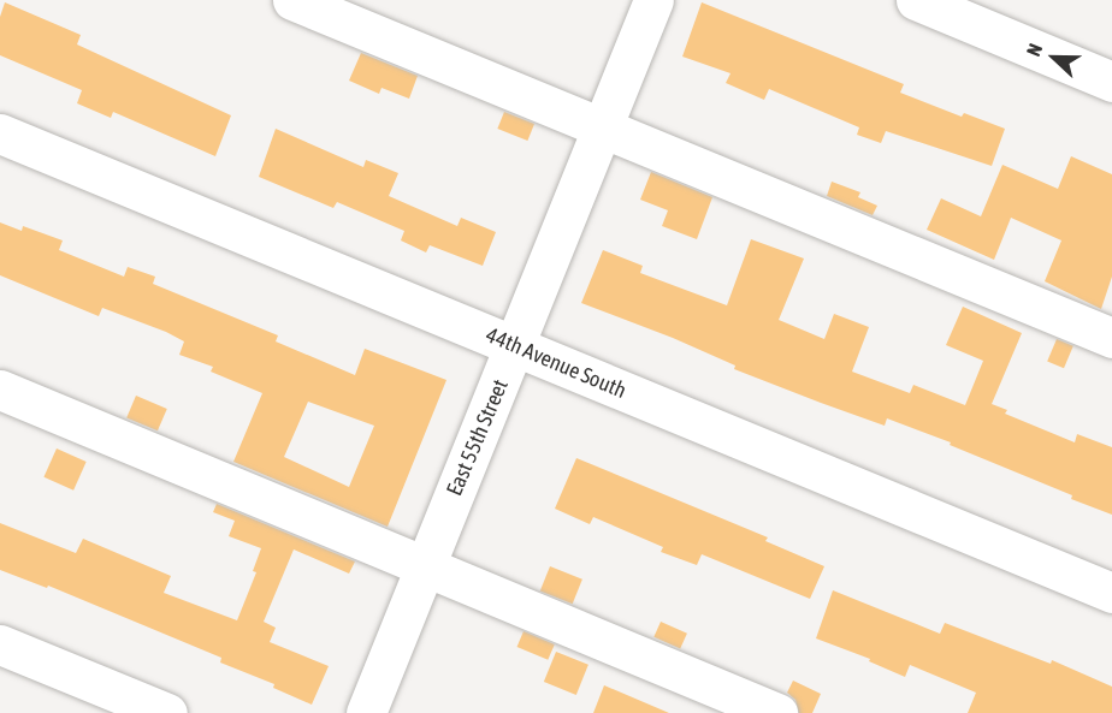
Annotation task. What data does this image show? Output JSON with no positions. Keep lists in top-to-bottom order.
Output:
{
  "streets": {
    "street": ["44th Avenue South", "East 55th Street"]
  },
  "crossings": [
    ["44th Avenue South", "East 55th Street"]
  ],
  "north": "left"
}
